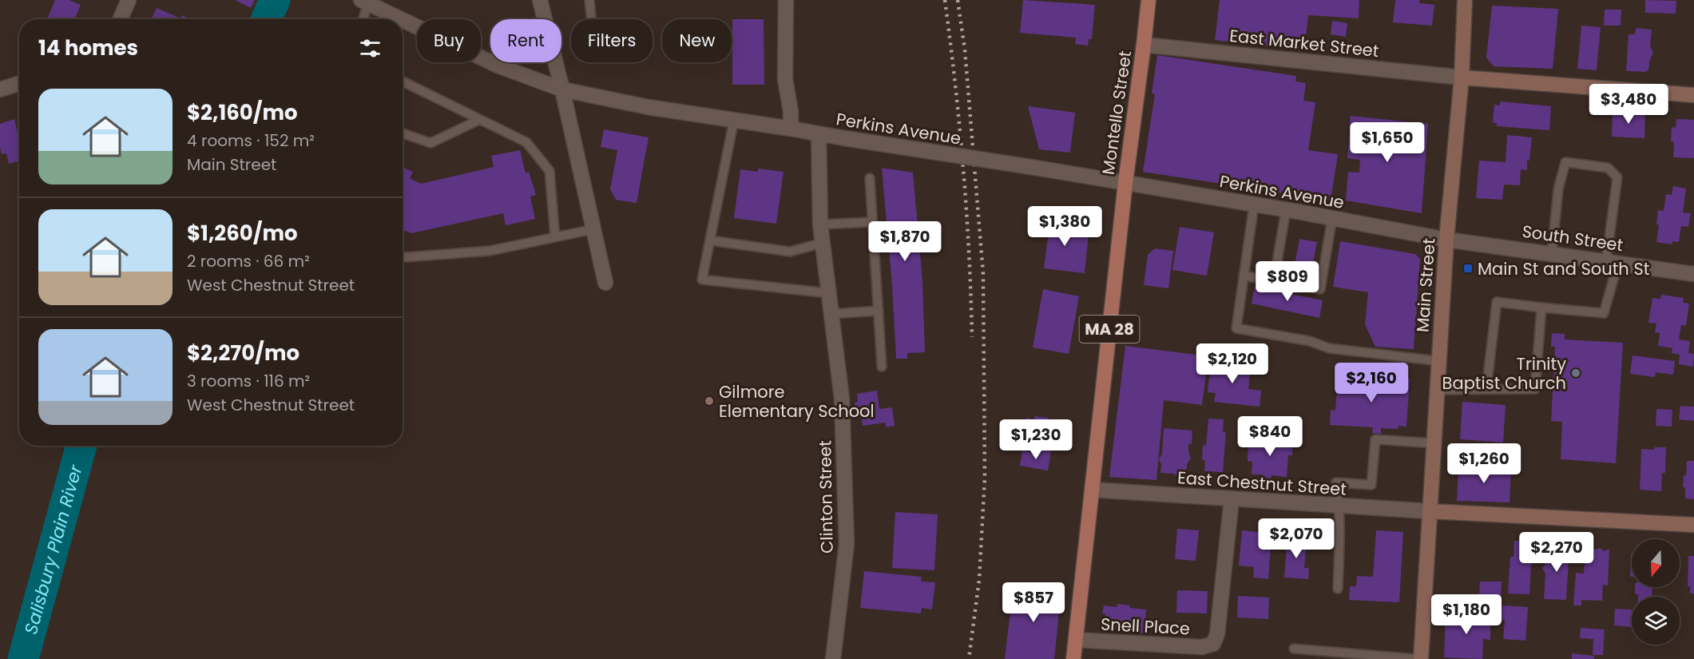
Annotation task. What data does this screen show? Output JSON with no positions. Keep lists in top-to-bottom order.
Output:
{
  "streets": {
    "main road": ["Montello Street", "Main Street", "MA 28"],
    "street": [
      "East Market Street",
      "Perkins Avenue",
      "South Street",
      "East Chestnut Street",
      "Clinton Street",
      "Snell Place"
    ]
  },
  "crossings": [
    ["East Market Street", "Montello Street"],
    ["East Market Street", "Main Street"],
    ["Montello Street", "Perkins Avenue"],
    ["Montello Street", "East Chestnut Street"],
    ["Montello Street", "Snell Place"],
    ["Perkins Avenue", "South Street"],
    ["Perkins Avenue", "Main Street"],
    ["Perkins Avenue", "Clinton Street"],
    ["South Street", "Main Street"],
    ["Main Street", "East Chestnut Street"],
    ["East Chestnut Street", "Snell Place"]
  ],
  "water": ["Salisbury Plain River"],
  "places": {
    "transit": ["Main St and South St"],
    "other": ["Trinity Baptist Church", "Gilmore Elementary School"]
  },
  "north": "bottom",
  "page": {
    "chip": [
      "Buy",
      "Rent",
      "Filters",
      "New"
    ],
    "heading": "14 homes",
    "list": [
      {
        "name": "$2,160/mo",
        "note": "4 rooms · 152 m² · Main Street"
      },
      {
        "name": "$1,260/mo",
        "note": "2 rooms · 66 m² · West Chestnut Street"
      },
      {
        "name": "$2,270/mo",
        "note": "3 rooms · 116 m² · West Chestnut Street"
      }
    ],
    "price": [
      "$3,480",
      "$1,650",
      "$1,380",
      "$1,870",
      "$809",
      "$2,120",
      "$2,160",
      "$840",
      "$1,230",
      "$1,260",
      "$2,070",
      "$2,270",
      "$857",
      "$1,180"
    ]
  }
}
